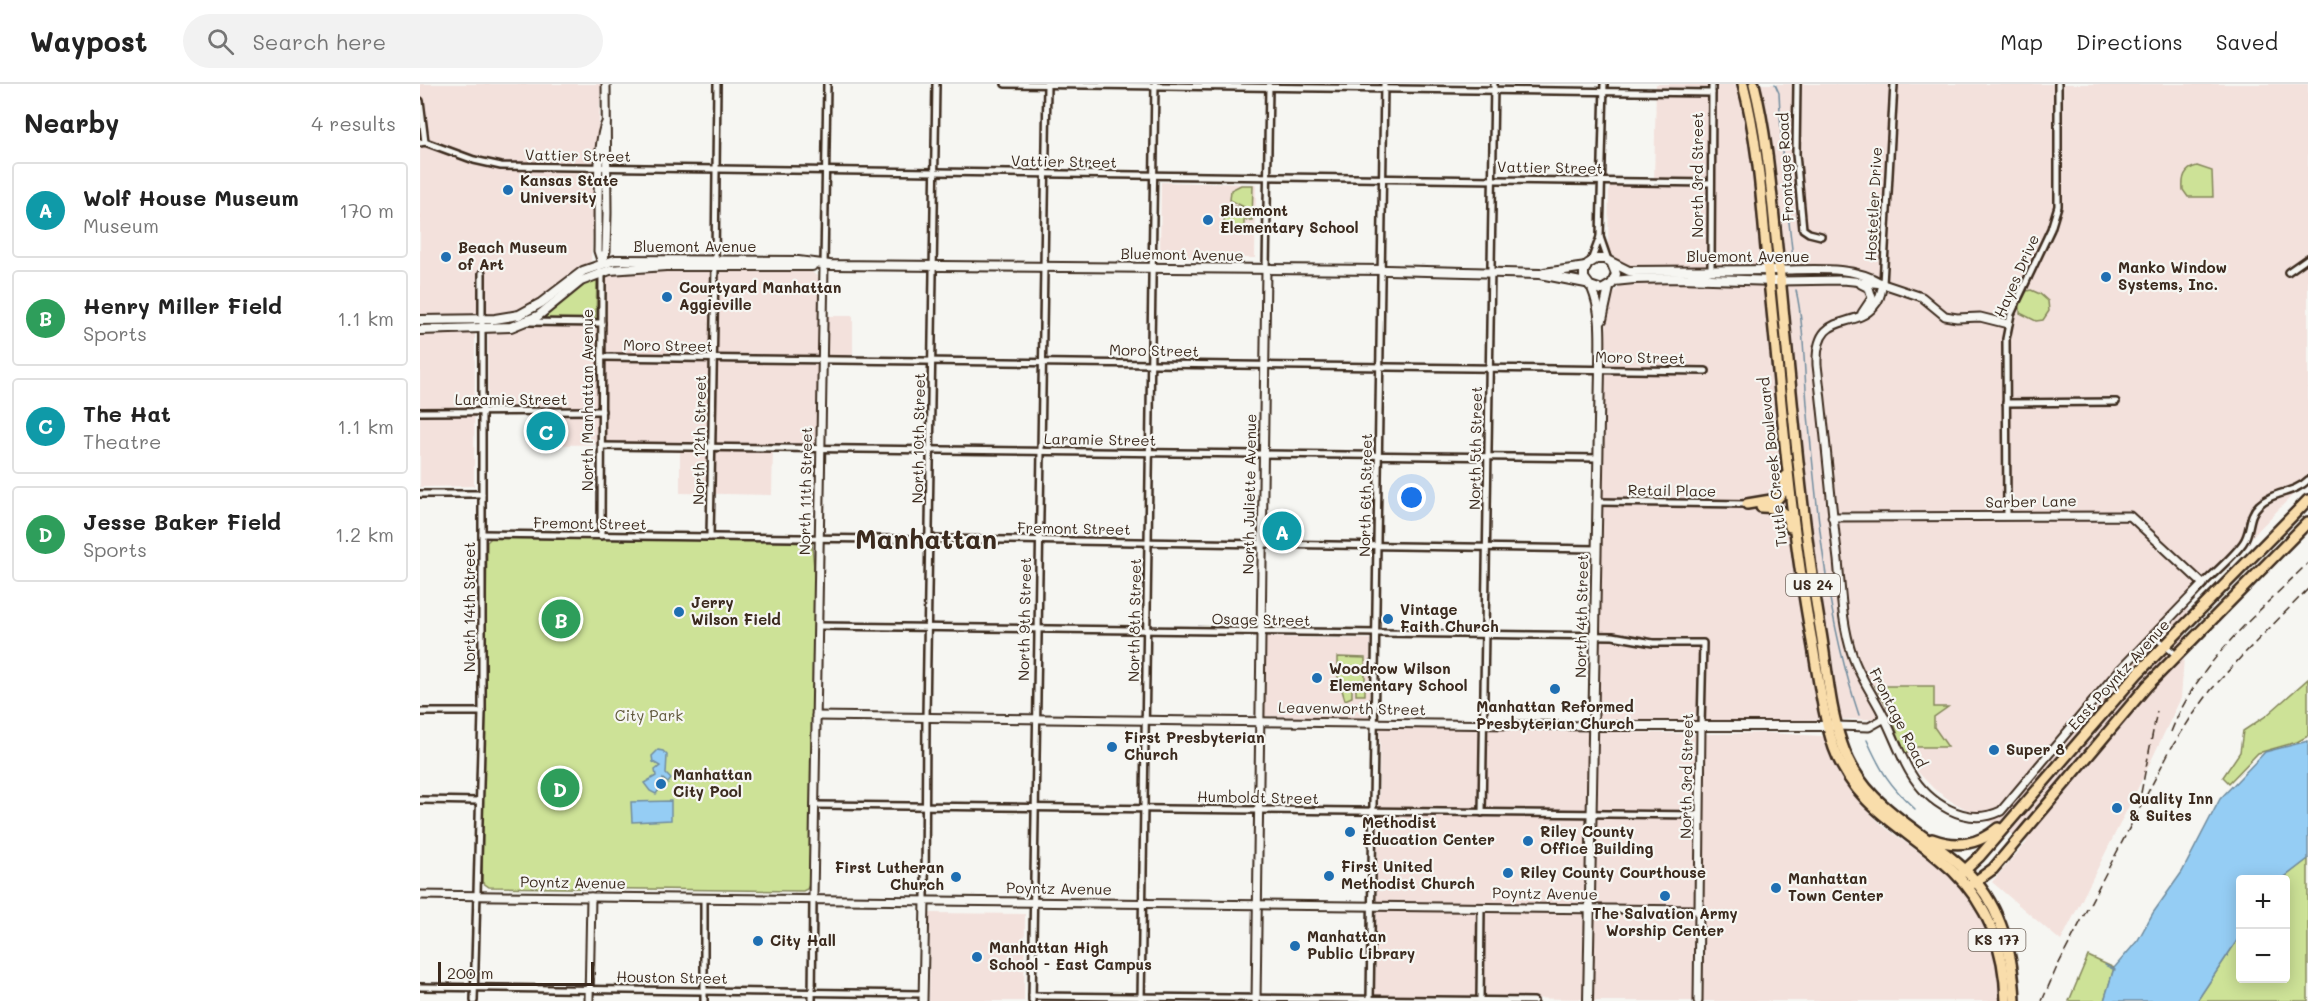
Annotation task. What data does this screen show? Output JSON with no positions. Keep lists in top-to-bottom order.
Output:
{
  "streets": {
    "highway": [
      "Tuttle Creek Boulevard",
      "US 24",
      "East Poyntz Avenue",
      "KS 177"
    ],
    "main road": ["Bluemont Avenue", "North 4th Street", "Leavenworth Street"],
    "street": [
      "Vattier Street",
      "Frontage Road",
      "North 3rd Street",
      "Hostetler Drive",
      "Hayes Drive",
      "Moro Street",
      "Laramie Street",
      "North Manhattan Avenue",
      "North 10th Street",
      "North 12th Street",
      "North 5th Street",
      "North 11th Street",
      "Retail Place",
      "North Juliette Avenue",
      "North 6th Street",
      "Sarber Lane",
      "Fremont Street",
      "North 14th Street",
      "North 9th Street",
      "North 8th Street",
      "Osage Street",
      "Humboldt Street",
      "Poyntz Avenue",
      "Houston Street"
    ]
  },
  "crossings": [
    ["Vattier Street", "North 3rd Street"],
    ["Vattier Street", "North Manhattan Avenue"],
    ["Vattier Street", "North 10th Street"],
    ["Vattier Street", "North 12th Street"],
    ["Vattier Street", "North 5th Street"],
    ["Vattier Street", "North 11th Street"],
    ["Vattier Street", "North Juliette Avenue"],
    ["Vattier Street", "North 6th Street"],
    ["Vattier Street", "North 9th Street"],
    ["Vattier Street", "North 8th Street"],
    ["Frontage Road", "Hostetler Drive"],
    ["Frontage Road", "Sarber Lane"],
    ["Frontage Road", "Leavenworth Street"],
    ["North 3rd Street", "Bluemont Avenue"],
    ["North 3rd Street", "Osage Street"],
    ["North 3rd Street", "Leavenworth Street"],
    ["North 3rd Street", "Humboldt Street"],
    ["North 3rd Street", "Poyntz Avenue"],
    ["Hostetler Drive", "Bluemont Avenue"],
    ["Bluemont Avenue", "Hayes Drive"],
    ["Bluemont Avenue", "North Manhattan Avenue"],
    ["Bluemont Avenue", "North 10th Street"],
    ["Bluemont Avenue", "North 12th Street"],
    ["Bluemont Avenue", "North 5th Street"],
    ["Bluemont Avenue", "Tuttle Creek Boulevard"],
    ["Bluemont Avenue", "North 11th Street"],
    ["Bluemont Avenue", "North Juliette Avenue"],
    ["Bluemont Avenue", "North 6th Street"],
    ["Bluemont Avenue", "North 4th Street"],
    ["Bluemont Avenue", "North 9th Street"],
    ["Bluemont Avenue", "North 8th Street"],
    ["Hayes Drive", "Sarber Lane"],
    ["Moro Street", "North Manhattan Avenue"],
    ["Moro Street", "North 10th Street"],
    ["Moro Street", "North 12th Street"],
    ["Moro Street", "North 5th Street"],
    ["Moro Street", "North 11th Street"],
    ["Moro Street", "North Juliette Avenue"],
    ["Moro Street", "North 6th Street"],
    ["Moro Street", "North 4th Street"],
    ["Moro Street", "North 9th Street"],
    ["Moro Street", "North 8th Street"],
    ["Laramie Street", "North Manhattan Avenue"],
    ["Laramie Street", "North 10th Street"],
    ["Laramie Street", "North 12th Street"],
    ["Laramie Street", "North 5th Street"],
    ["Laramie Street", "North 11th Street"],
    ["Laramie Street", "North Juliette Avenue"],
    ["Laramie Street", "North 6th Street"],
    ["Laramie Street", "North 14th Street"],
    ["Laramie Street", "North 4th Street"],
    ["Laramie Street", "North 9th Street"],
    ["Laramie Street", "North 8th Street"],
    ["North Manhattan Avenue", "Fremont Street"],
    ["North 10th Street", "Fremont Street"],
    ["North 10th Street", "Osage Street"],
    ["North 10th Street", "Leavenworth Street"],
    ["North 10th Street", "Humboldt Street"],
    ["North 10th Street", "Poyntz Avenue"],
    ["North 12th Street", "Fremont Street"],
    ["North 5th Street", "Fremont Street"],
    ["North 5th Street", "Osage Street"],
    ["North 5th Street", "Leavenworth Street"],
    ["North 5th Street", "Humboldt Street"],
    ["Tuttle Creek Boulevard", "US 24"],
    ["Tuttle Creek Boulevard", "East Poyntz Avenue"],
    ["Tuttle Creek Boulevard", "Leavenworth Street"],
    ["Tuttle Creek Boulevard", "KS 177"],
    ["North 11th Street", "Fremont Street"],
    ["North 11th Street", "Osage Street"],
    ["North 11th Street", "Leavenworth Street"],
    ["North 11th Street", "Humboldt Street"],
    ["North 11th Street", "Poyntz Avenue"],
    ["Retail Place", "North 4th Street"],
    ["North Juliette Avenue", "Fremont Street"],
    ["North Juliette Avenue", "Osage Street"],
    ["North Juliette Avenue", "Leavenworth Street"],
    ["North Juliette Avenue", "Humboldt Street"],
    ["North Juliette Avenue", "Poyntz Avenue"],
    ["North 6th Street", "Fremont Street"],
    ["North 6th Street", "Osage Street"],
    ["North 6th Street", "Leavenworth Street"],
    ["North 6th Street", "Humboldt Street"],
    ["North 6th Street", "Poyntz Avenue"],
    ["Fremont Street", "North 14th Street"],
    ["Fremont Street", "North 4th Street"],
    ["Fremont Street", "North 9th Street"],
    ["Fremont Street", "North 8th Street"],
    ["US 24", "East Poyntz Avenue"],
    ["North 14th Street", "Poyntz Avenue"],
    ["North 14th Street", "Houston Street"],
    ["North 4th Street", "Osage Street"],
    ["North 4th Street", "Leavenworth Street"],
    ["North 4th Street", "Humboldt Street"],
    ["North 4th Street", "Poyntz Avenue"],
    ["North 9th Street", "Osage Street"],
    ["North 9th Street", "Leavenworth Street"],
    ["North 9th Street", "Humboldt Street"],
    ["North 9th Street", "Poyntz Avenue"],
    ["North 8th Street", "Osage Street"],
    ["North 8th Street", "Leavenworth Street"],
    ["North 8th Street", "Humboldt Street"],
    ["North 8th Street", "Poyntz Avenue"],
    ["East Poyntz Avenue", "KS 177"]
  ],
  "districts": ["Manhattan"],
  "parks": ["City Park"],
  "places": [
    "Kansas State University",
    "Bluemont Elementary School",
    "Beach Museum of Art",
    "Manko Window Systems, Inc.",
    "Courtyard Manhattan Aggieville",
    "Jerry Wilson Field",
    "Vintage Faith Church",
    "Woodrow Wilson Elementary School",
    "Manhattan Reformed Presbyterian Church",
    "First Presbyterian Church",
    "Super 8",
    "Manhattan City Pool",
    "Quality Inn & Suites",
    "Methodist Education Center",
    "Riley County Office Building",
    "Riley County Courthouse",
    "First United Methodist Church",
    "First Lutheran Church",
    "Manhattan Town Center",
    "The Salvation Army Worship Center",
    "City Hall",
    "Manhattan Public Library",
    "Manhattan High School - East Campus"
  ],
  "scale_bar": "200 m",
  "page": {
    "header": "Waypost",
    "search": "Search here",
    "nav": ["Map", "Directions", "Saved"],
    "heading": ["Nearby", "4 results"],
    "list": [
      {
        "mark": "A",
        "name": "Wolf House Museum",
        "note": "Museum",
        "value": "170 m"
      },
      {
        "mark": "B",
        "name": "Henry Miller Field",
        "note": "Sports",
        "value": "1.1 km"
      },
      {
        "mark": "C",
        "name": "The Hat",
        "note": "Theatre",
        "value": "1.1 km"
      },
      {
        "mark": "D",
        "name": "Jesse Baker Field",
        "note": "Sports",
        "value": "1.2 km"
      }
    ],
    "pins": [
      "C",
      "A",
      "B",
      "D"
    ],
    "map_buttons": ["+", "−"],
    "scale": "200 m"
  }
}
